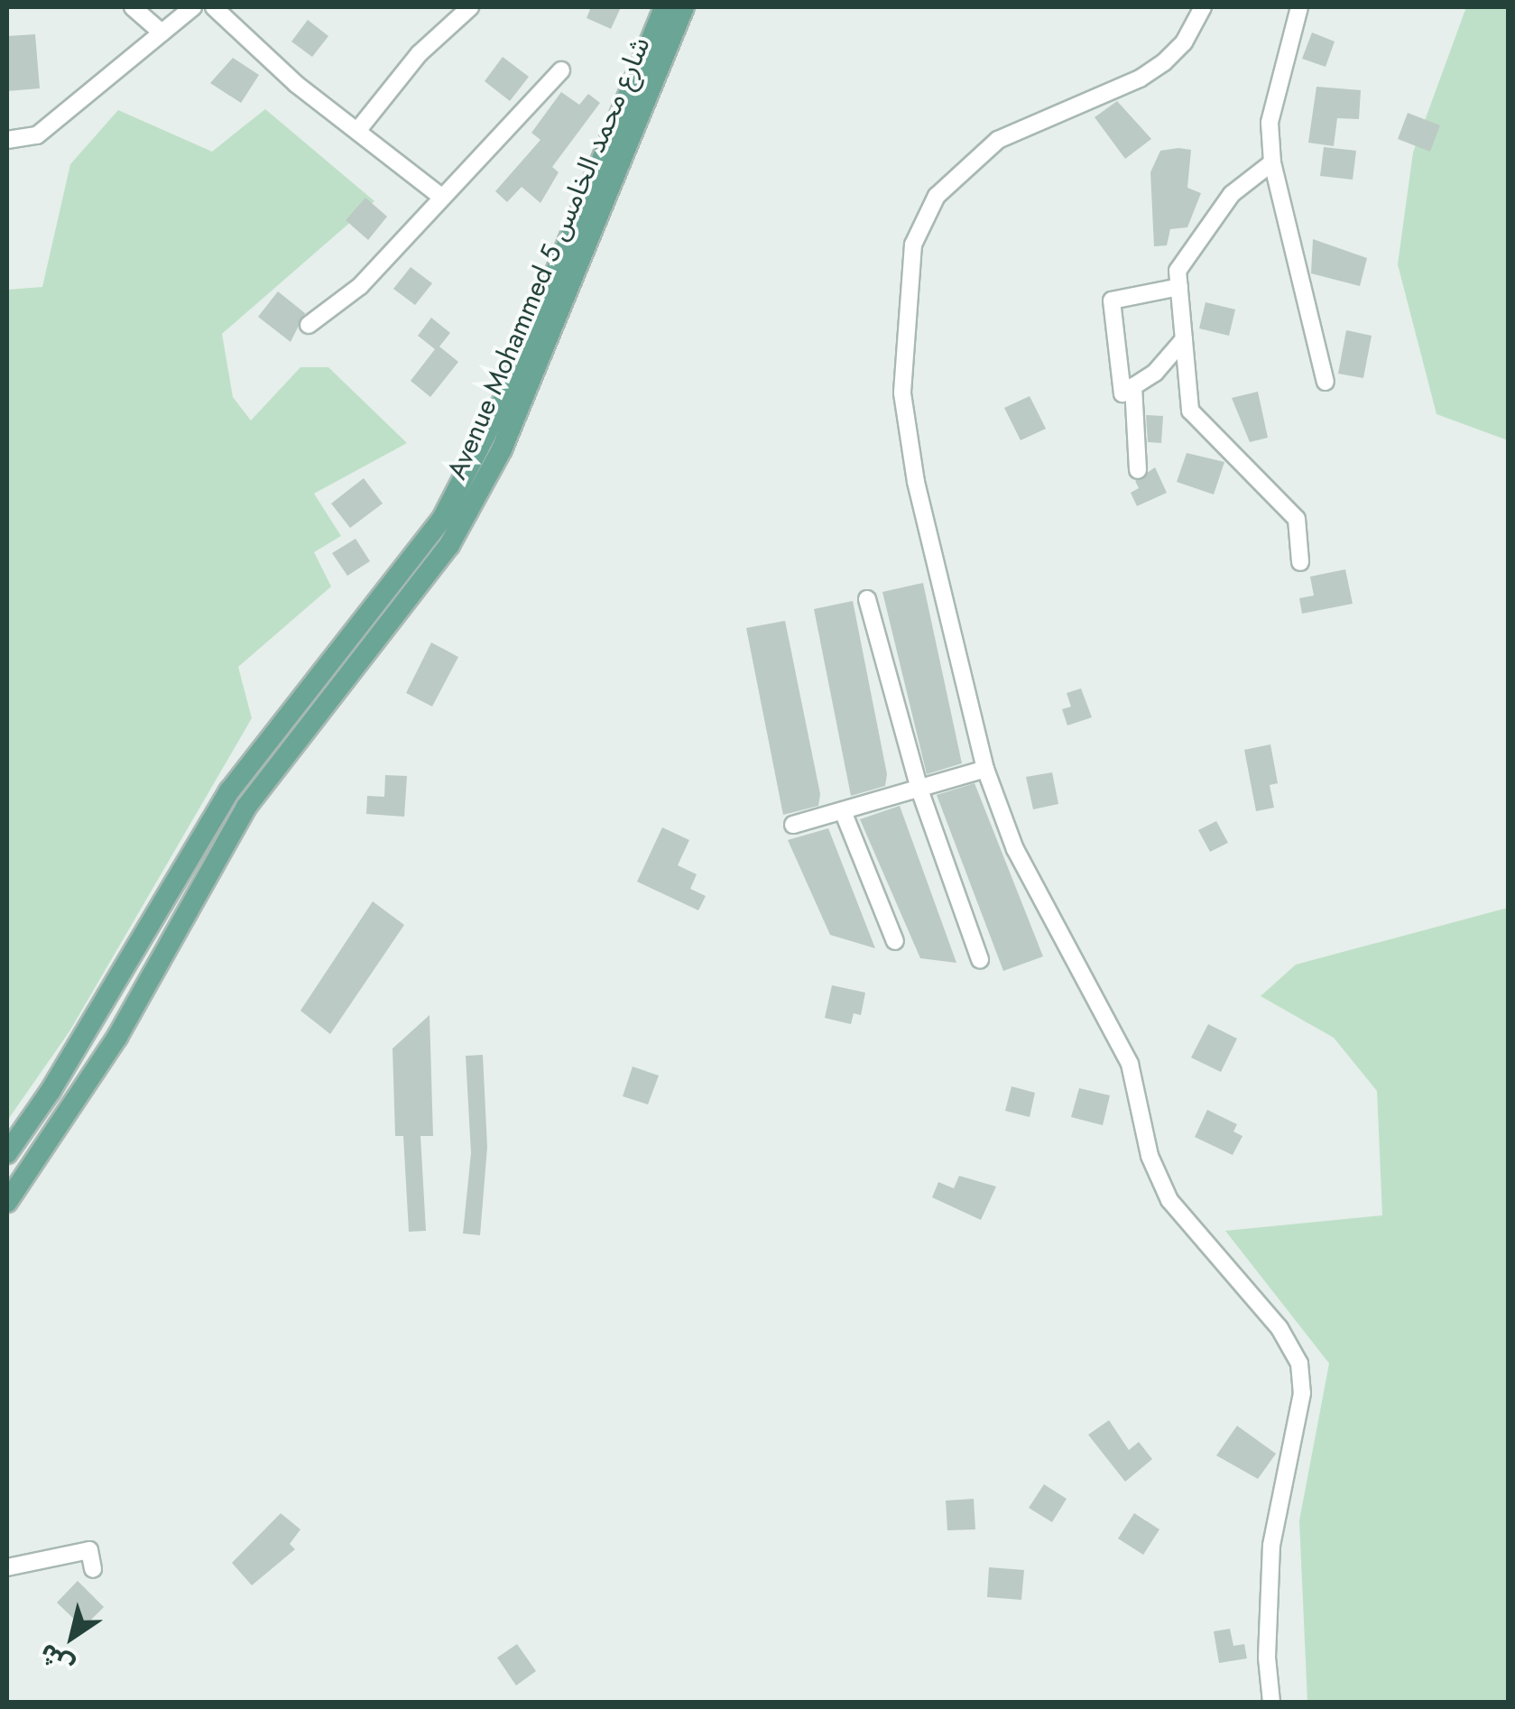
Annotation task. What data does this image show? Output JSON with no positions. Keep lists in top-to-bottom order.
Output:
{
  "streets": {
    "main road": ["Avenue Mohammed 5 شارع محمد الخامس"]
  },
  "north": "bottom left"
}
